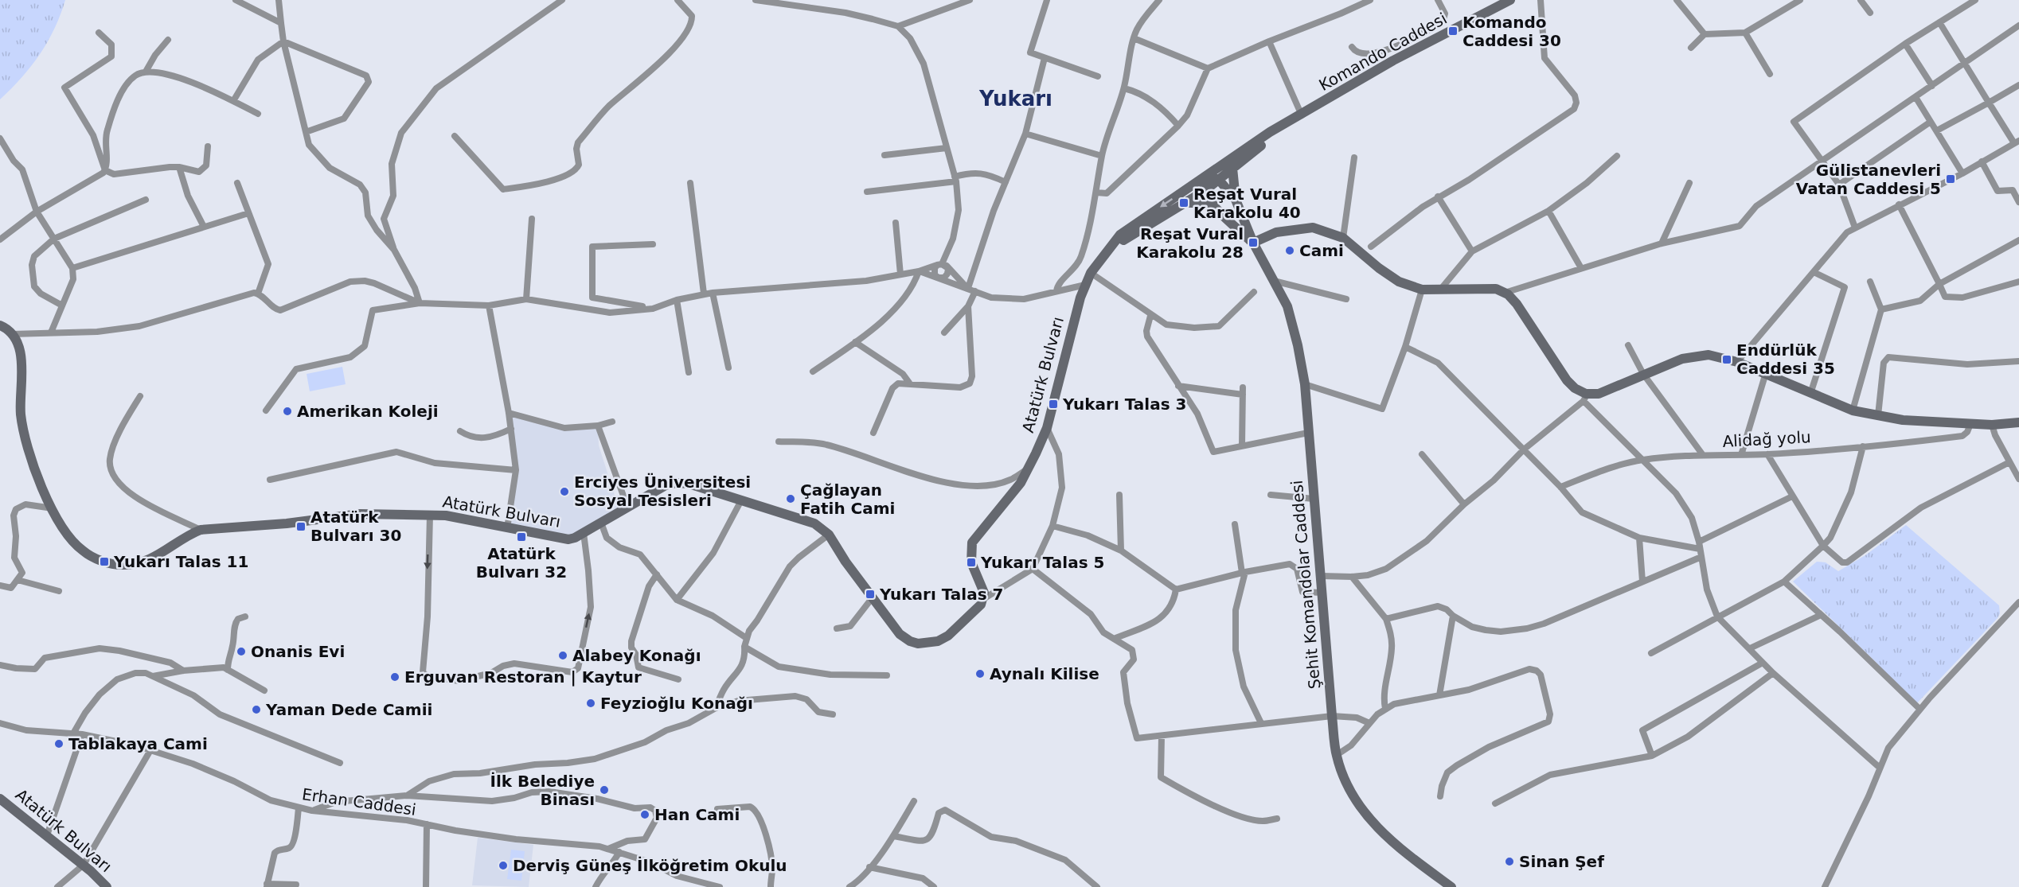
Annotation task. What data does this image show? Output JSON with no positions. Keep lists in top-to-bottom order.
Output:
{
  "streets": {
    "street": [
      "Komando Caddesi",
      "Atatürk Bulvarı",
      "Alidağ yolu",
      "Şehit Komandolar Caddesi",
      "Erhan Caddesi"
    ]
  },
  "crossings": [
    ["Komando Caddesi", "Atatürk Bulvarı"]
  ],
  "districts": ["Yukarı"],
  "places": {
    "transit": [
      "Komando Caddesi 30",
      "Gülistanevleri Vatan Caddesi 5",
      "Reşat Vural Karakolu 40",
      "Reşat Vural Karakolu 28",
      "Endürlük Caddesi 35",
      "Yukarı Talas 3",
      "Atatürk Bulvarı 30",
      "Atatürk Bulvarı 32",
      "Yukarı Talas 11",
      "Yukarı Talas 5",
      "Yukarı Talas 7"
    ],
    "other": [
      "Cami",
      "Amerikan Koleji",
      "Erciyes Üniversitesi Sosyal Tesisleri",
      "Çağlayan Fatih Cami",
      "Onanis Evi",
      "Alabey Konağı",
      "Aynalı Kilise",
      "Erguvan Restoran | Kaytur",
      "Feyzioğlu Konağı",
      "Yaman Dede Camii",
      "Tablakaya Cami",
      "İlk Belediye Binası",
      "Han Cami",
      "Sinan Şef",
      "Derviş Güneş İlköğretim Okulu"
    ]
  }
}
